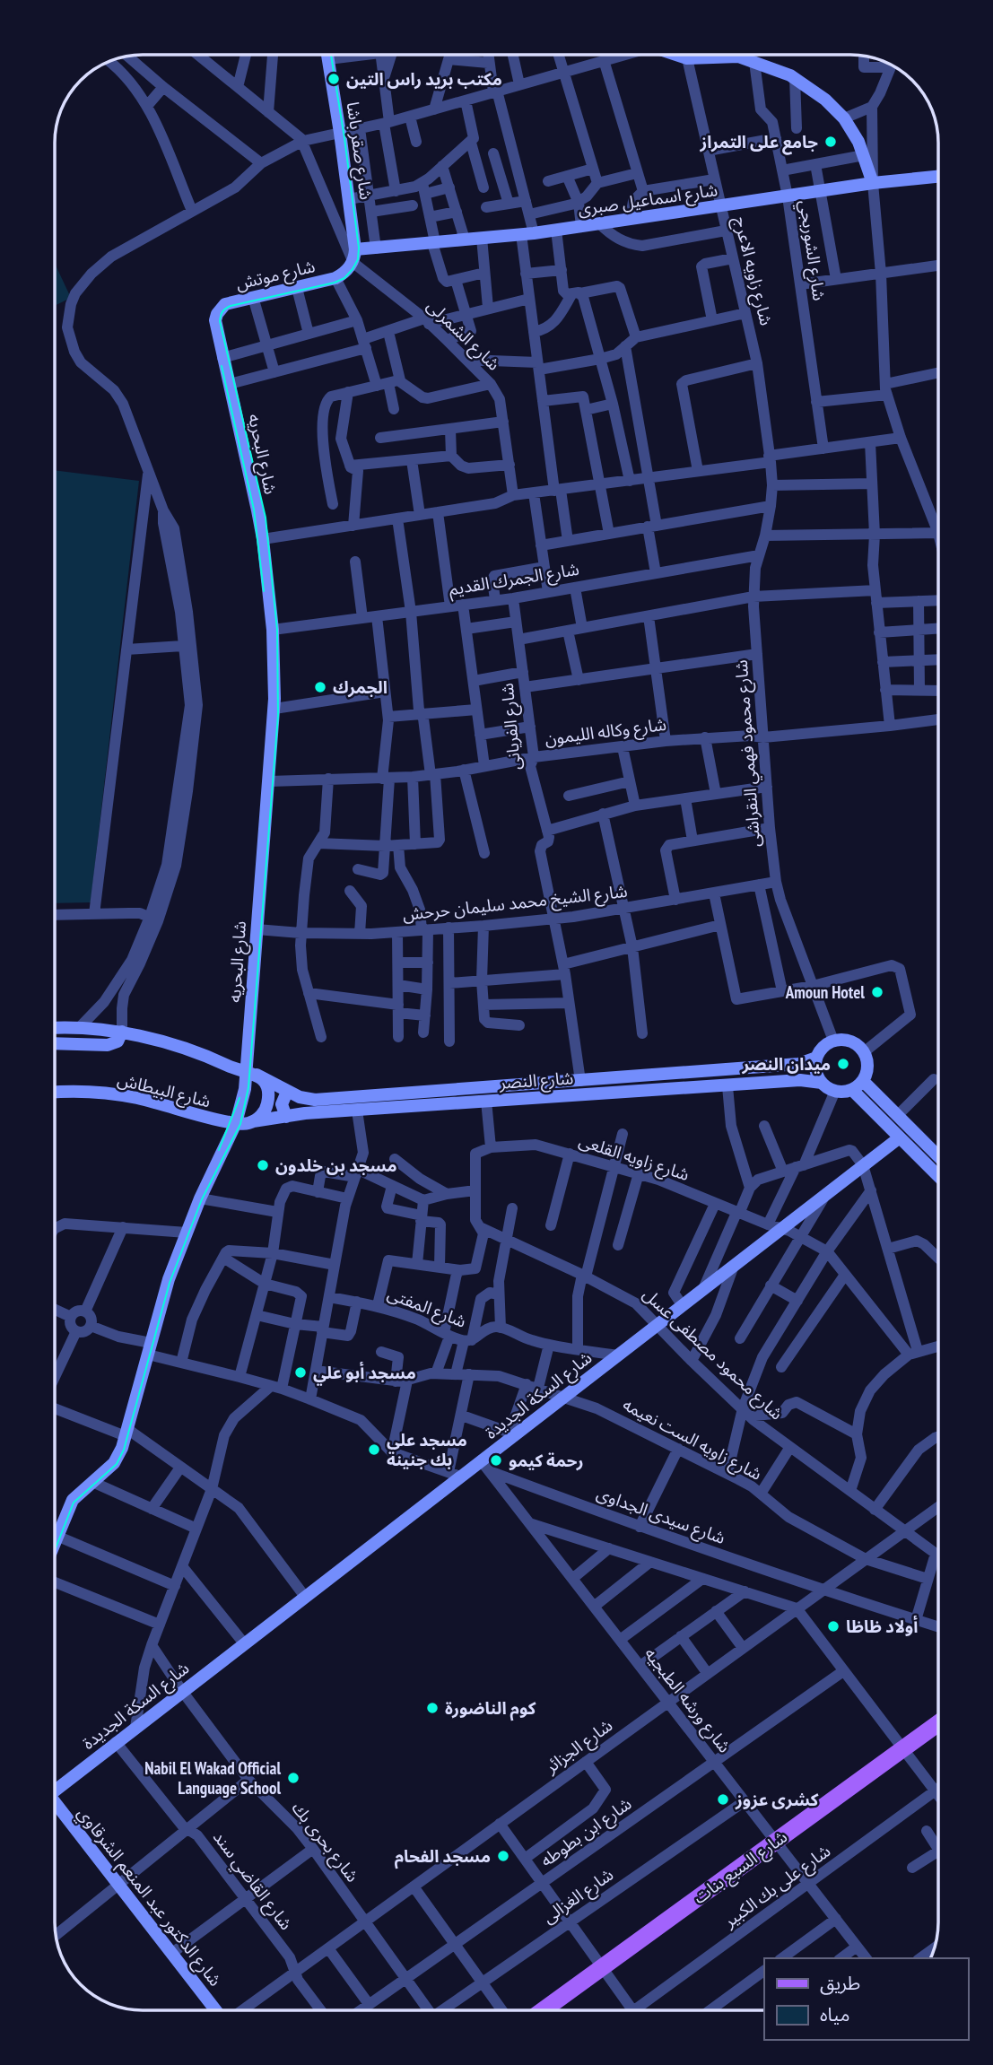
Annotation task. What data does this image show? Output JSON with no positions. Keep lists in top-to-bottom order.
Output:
{
  "streets": {
    "main road": [
      "شارع صقر باشا",
      "شارع اسماعيل صبرى",
      "شارع موتش",
      "شارع البحريه",
      "شارع النصر",
      "شارع البيطاش",
      "شارع السكة الجديدة",
      "شارع السبع بنات",
      "شارع الدكتور عبد المنعم الشرقاوي"
    ],
    "street": [
      "شارع الشوربجي",
      "شارع زاويه الاعرج",
      "شارع الشمرلى",
      "شارع الجمرك القديم",
      "شارع الفريانى",
      "شارع وكاله الليمون",
      "شارع محمود فهمي النقراشى",
      "شارع الشيخ محمد سليمان حرحش",
      "شارع زاويه القلعى",
      "شارع المفتى",
      "شارع محمود مصطفى عسل",
      "شارع زاويه الست نعيمه",
      "شارع سيدى الجداوى",
      "شارع ورشه الطبجيه",
      "شارع الجزائر",
      "شارع ابن بطوطه",
      "شارع بحرى بك",
      "شارع القاضي سند",
      "شارع على بك الكبير",
      "شارع الغزالى"
    ]
  },
  "crossings": [
    ["شارع صقر باشا", "شارع اسماعيل صبرى"],
    ["شارع صقر باشا", "شارع موتش"],
    ["شارع صقر باشا", "شارع الشمرلى"],
    ["شارع اسماعيل صبرى", "شارع الشوربجي"],
    ["شارع اسماعيل صبرى", "شارع زاويه الاعرج"],
    ["شارع اسماعيل صبرى", "شارع موتش"],
    ["شارع اسماعيل صبرى", "شارع الشمرلى"],
    ["شارع زاويه الاعرج", "شارع محمود فهمي النقراشى"],
    ["شارع موتش", "شارع الشمرلى"],
    ["شارع موتش", "شارع البحريه"],
    ["شارع البحريه", "شارع الجمرك القديم"],
    ["شارع البحريه", "شارع وكاله الليمون"],
    ["شارع البحريه", "شارع الشيخ محمد سليمان حرحش"],
    ["شارع البحريه", "شارع النصر"],
    ["شارع البحريه", "شارع البيطاش"],
    ["شارع الجمرك القديم", "شارع الفريانى"],
    ["شارع الجمرك القديم", "شارع محمود فهمي النقراشى"],
    ["شارع الفريانى", "شارع وكاله الليمون"],
    ["شارع الفريانى", "شارع الشيخ محمد سليمان حرحش"],
    ["شارع الفريانى", "شارع النصر"],
    ["شارع وكاله الليمون", "شارع محمود فهمي النقراشى"],
    ["شارع محمود فهمي النقراشى", "شارع الشيخ محمد سليمان حرحش"],
    ["شارع محمود فهمي النقراشى", "شارع النصر"],
    ["شارع النصر", "شارع البيطاش"],
    ["شارع زاويه القلعى", "شارع السكة الجديدة"],
    ["شارع محمود مصطفى عسل", "شارع السكة الجديدة"],
    ["شارع محمود مصطفى عسل", "شارع الجزائر"],
    ["شارع السكة الجديدة", "شارع زاويه الست نعيمه"],
    ["شارع السكة الجديدة", "شارع سيدى الجداوى"],
    ["شارع السكة الجديدة", "شارع ورشه الطبجيه"],
    ["شارع السكة الجديدة", "شارع بحرى بك"],
    ["شارع السكة الجديدة", "شارع القاضي سند"],
    ["شارع زاويه الست نعيمه", "شارع الجزائر"],
    ["شارع سيدى الجداوى", "شارع ورشه الطبجيه"],
    ["شارع سيدى الجداوى", "شارع الجزائر"],
    ["شارع ورشه الطبجيه", "شارع الجزائر"],
    ["شارع ورشه الطبجيه", "شارع ابن بطوطه"],
    ["شارع ورشه الطبجيه", "شارع السبع بنات"],
    ["شارع ورشه الطبجيه", "شارع على بك الكبير"],
    ["شارع ورشه الطبجيه", "شارع الغزالى"],
    ["شارع الجزائر", "شارع بحرى بك"],
    ["شارع الجزائر", "شارع القاضي سند"],
    ["شارع ابن بطوطه", "شارع بحرى بك"]
  ],
  "places": [
    "مكتب بريد راس التين",
    "جامع على التمراز",
    "الجمرك",
    "Amoun Hotel",
    "ميدان النصر",
    "مسجد بن خلدون",
    "مسجد أبو علي",
    "مسجد على بك جنينة",
    "رحمة كيمو",
    "أولاد ظاظا",
    "كوم الناضورة",
    "Nabil El Wakad Official Language School",
    "كشرى عزوز",
    "مسجد الفحام"
  ],
  "legend": ["طريق", "مياه"]
}
